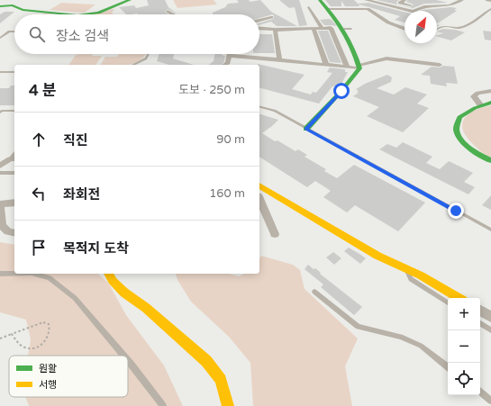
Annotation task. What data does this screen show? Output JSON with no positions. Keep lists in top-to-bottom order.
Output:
{
  "legend": ["원활", "서행"],
  "north": "top right",
  "page": {
    "search": "장소 검색",
    "heading": ["4 분", "도보 · 250 m"],
    "list": [
      ["직진", "90 m"],
      ["좌회전", "160 m"],
      "목적지 도착"
    ],
    "map_buttons": ["+", "−"]
  }
}
